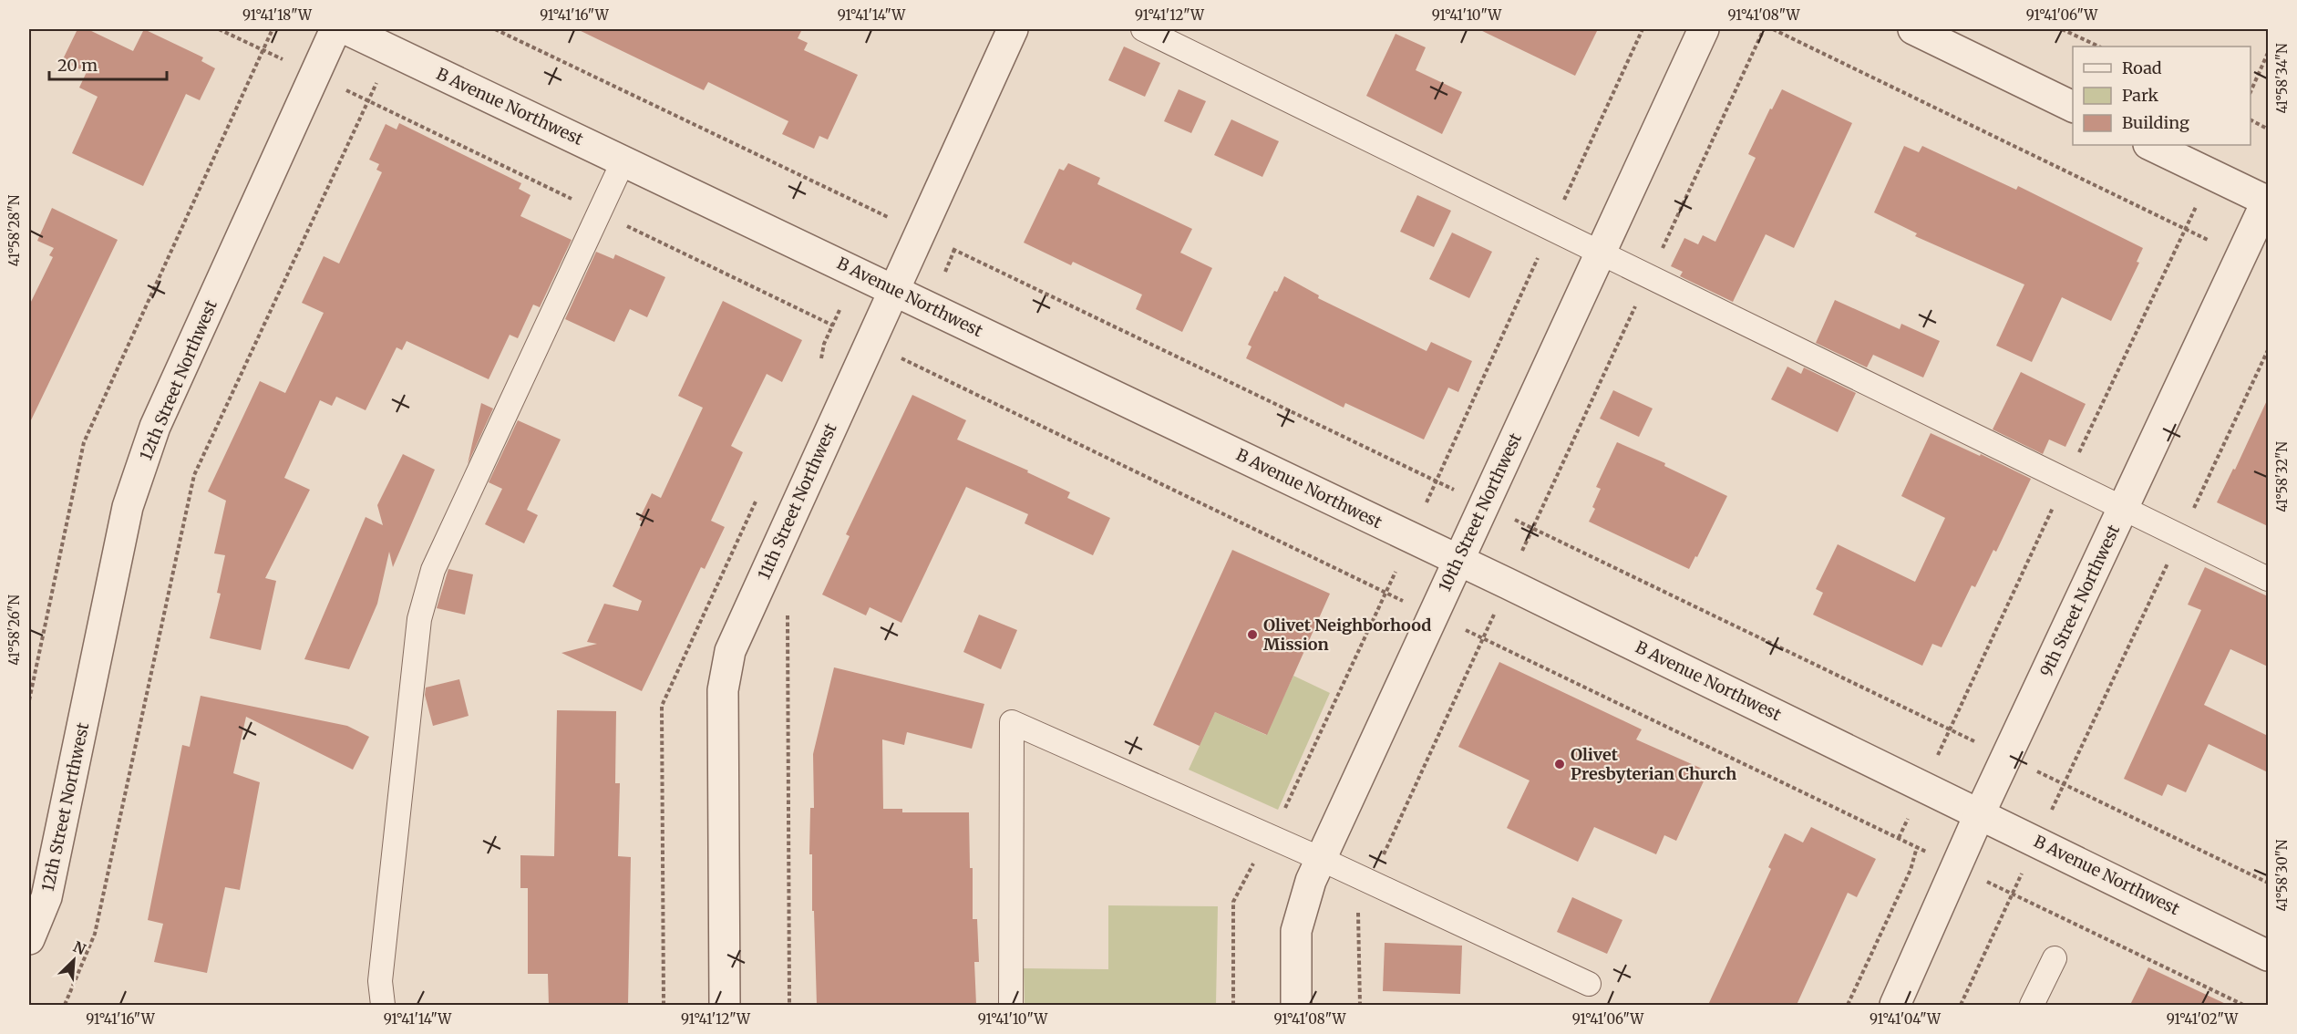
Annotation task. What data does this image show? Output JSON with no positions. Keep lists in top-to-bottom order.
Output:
{
  "streets": {
    "street": [
      "B Avenue Northwest",
      "12th Street Northwest",
      "11th Street Northwest",
      "10th Street Northwest",
      "9th Street Northwest"
    ]
  },
  "crossings": [
    ["B Avenue Northwest", "11th Street Northwest"],
    ["B Avenue Northwest", "10th Street Northwest"],
    ["B Avenue Northwest", "9th Street Northwest"]
  ],
  "places": ["Olivet Neighborhood Mission", "Olivet Presbyterian Church"],
  "legend": ["Road", "Park", "Building"],
  "scale_bar": "20 m",
  "north": "top right",
  "coordinates": [
    "91°41'18\"W",
    "91°41'16\"W",
    "91°41'14\"W",
    "91°41'12\"W",
    "91°41'10\"W",
    "91°41'08\"W",
    "91°41'06\"W",
    "41°58'34\"N",
    "41°58'28\"N",
    "41°58'32\"N",
    "41°58'26\"N",
    "41°58'30\"N",
    "91°41'04\"W",
    "91°41'02\"W"
  ]
}
